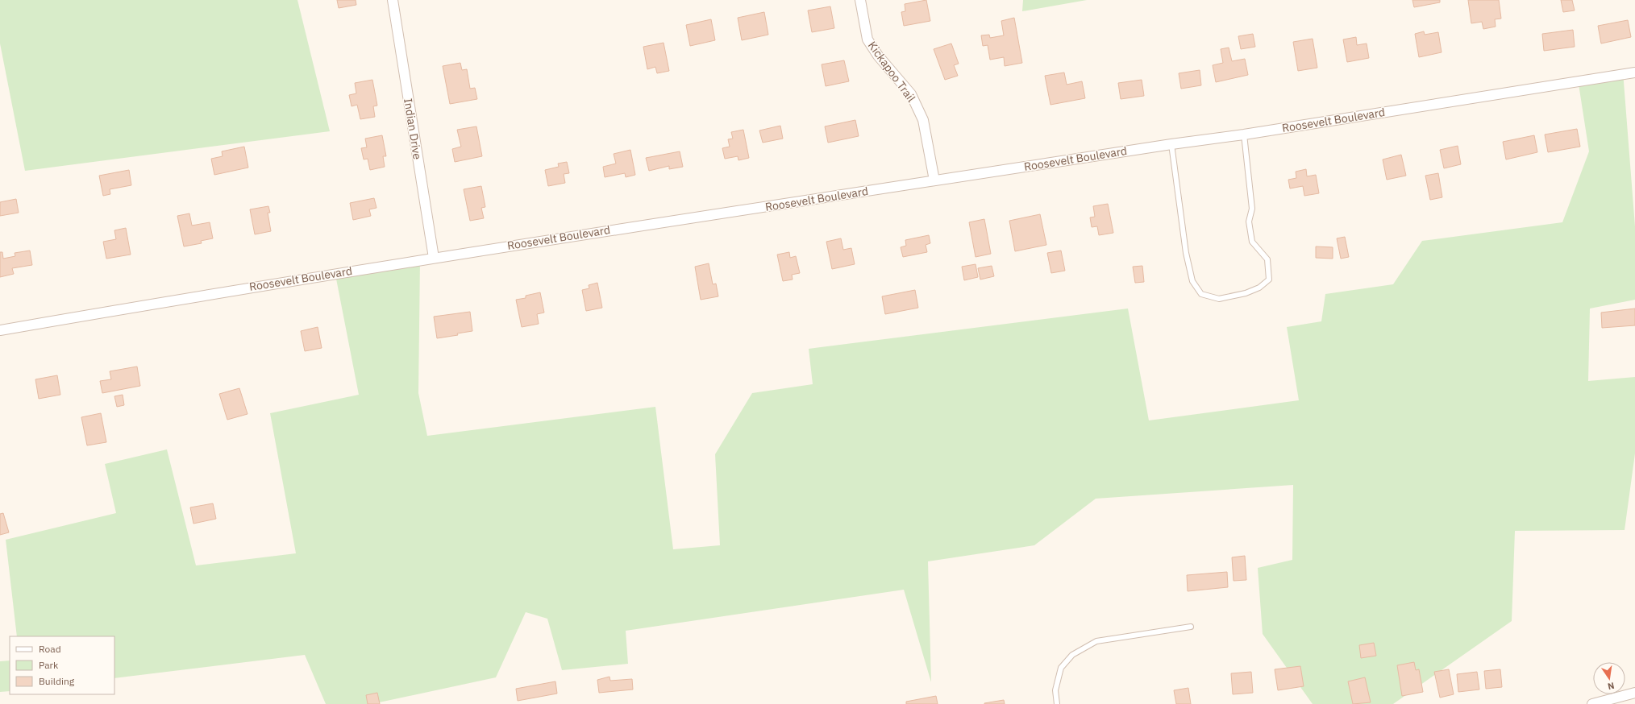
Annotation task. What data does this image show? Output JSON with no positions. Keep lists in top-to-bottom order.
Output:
{
  "streets": {
    "street": ["Kickapoo Trail", "Roosevelt Boulevard", "Indian Drive"]
  },
  "crossings": [
    ["Kickapoo Trail", "Roosevelt Boulevard"],
    ["Roosevelt Boulevard", "Indian Drive"]
  ],
  "legend": ["Road", "Park", "Building"],
  "north": "bottom"
}
